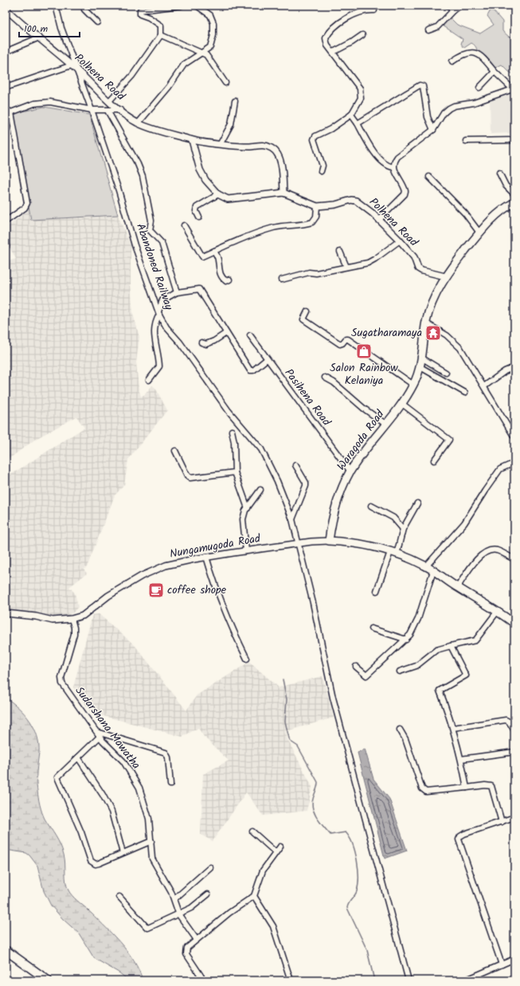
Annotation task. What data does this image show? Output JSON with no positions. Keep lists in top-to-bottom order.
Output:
{
  "streets": {
    "main road": ["Waragoda Road"],
    "street": [
      "Polhena Road",
      "Abandoned Railway",
      "Pasihena Road",
      "Nungamugoda Road",
      "Sudarshana Mawatha"
    ]
  },
  "crossings": [
    ["Polhena Road", "Abandoned Railway"],
    ["Polhena Road", "Waragoda Road"],
    ["Abandoned Railway", "Nungamugoda Road"],
    ["Pasihena Road", "Waragoda Road"],
    ["Waragoda Road", "Nungamugoda Road"],
    ["Nungamugoda Road", "Sudarshana Mawatha"]
  ],
  "places": {
    "temple": ["Sugatharamaya"],
    "shop": ["Salon Rainbow Kelaniya"],
    "cafe": ["coffee shope"]
  },
  "scale_bar": "100 m"
}
